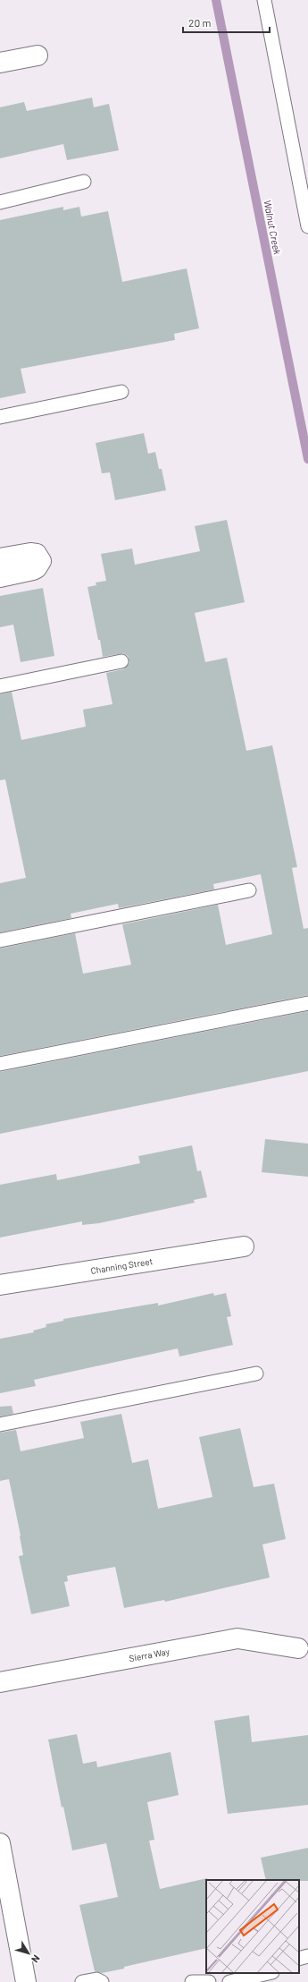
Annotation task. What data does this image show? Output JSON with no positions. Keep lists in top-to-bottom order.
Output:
{
  "streets": {
    "street": ["Channing Street", "Sierra Way"]
  },
  "water": ["Walnut Creek"],
  "scale_bar": "20 m",
  "north": "bottom right"
}
